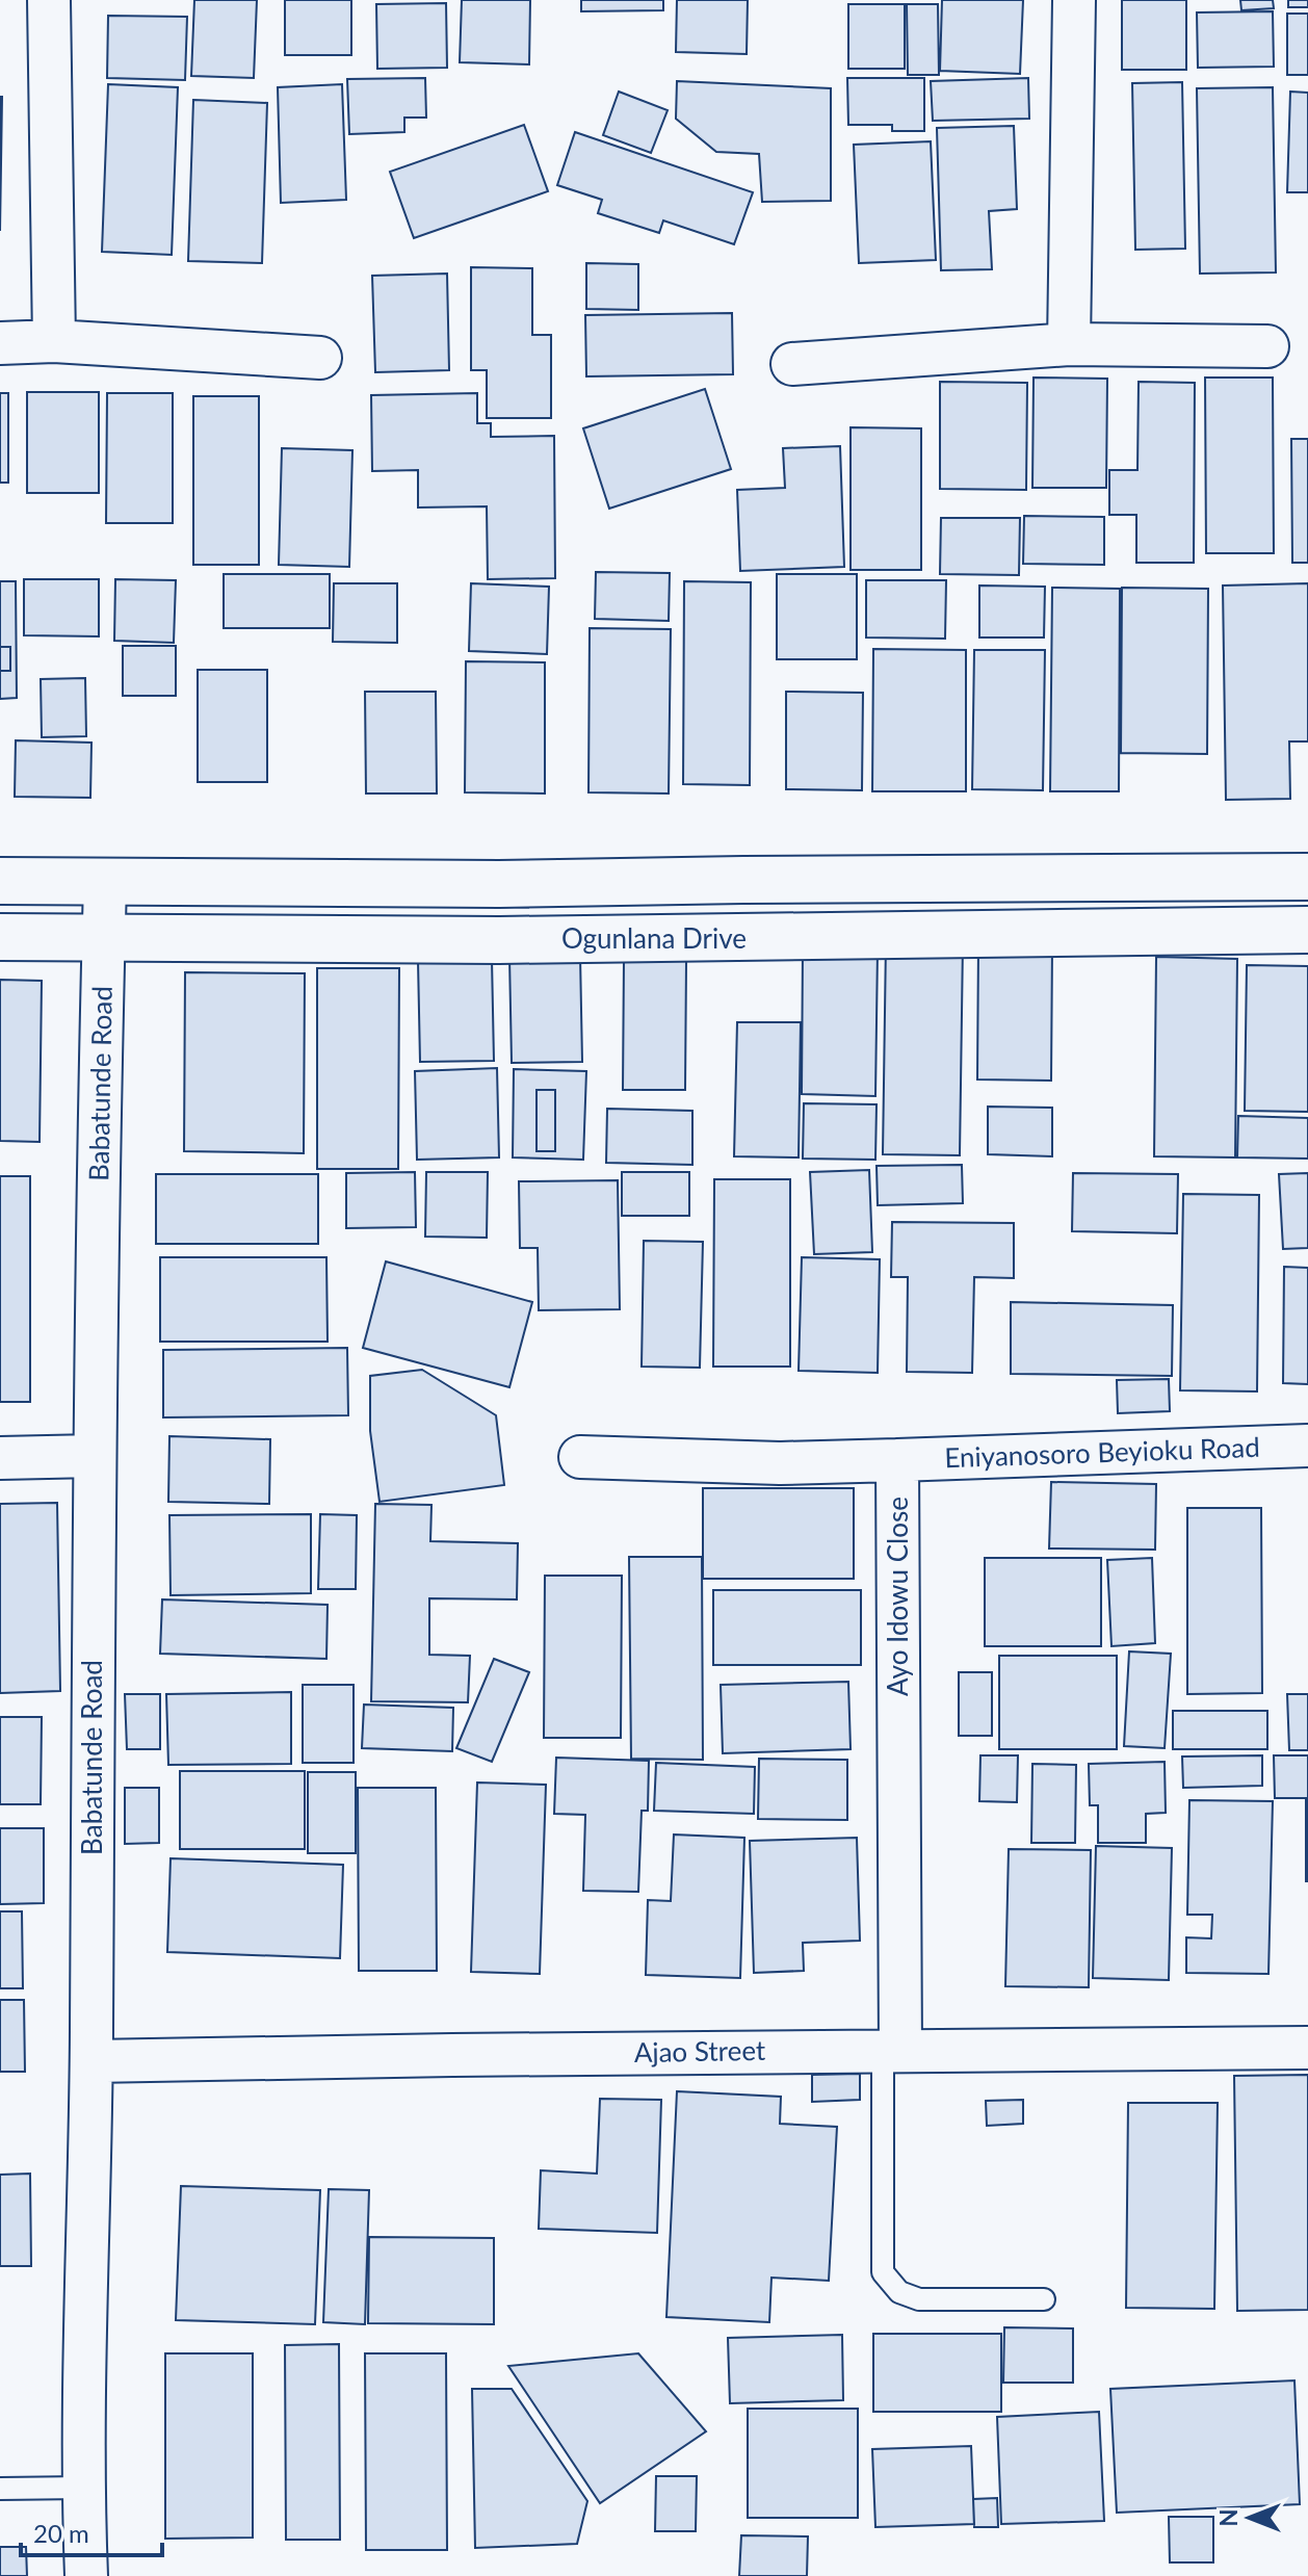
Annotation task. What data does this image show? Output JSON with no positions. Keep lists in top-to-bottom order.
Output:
{
  "streets": {
    "main road": ["Ogunlana Drive"],
    "street": [
      "Babatunde Road",
      "Eniyanosoro Beyioku Road",
      "Ayo Idowu Close",
      "Ajao Street"
    ]
  },
  "crossings": [
    ["Ogunlana Drive", "Babatunde Road"],
    ["Babatunde Road", "Ajao Street"],
    ["Eniyanosoro Beyioku Road", "Ayo Idowu Close"],
    ["Ayo Idowu Close", "Ajao Street"]
  ],
  "scale_bar": "20 m",
  "north": "left"
}
